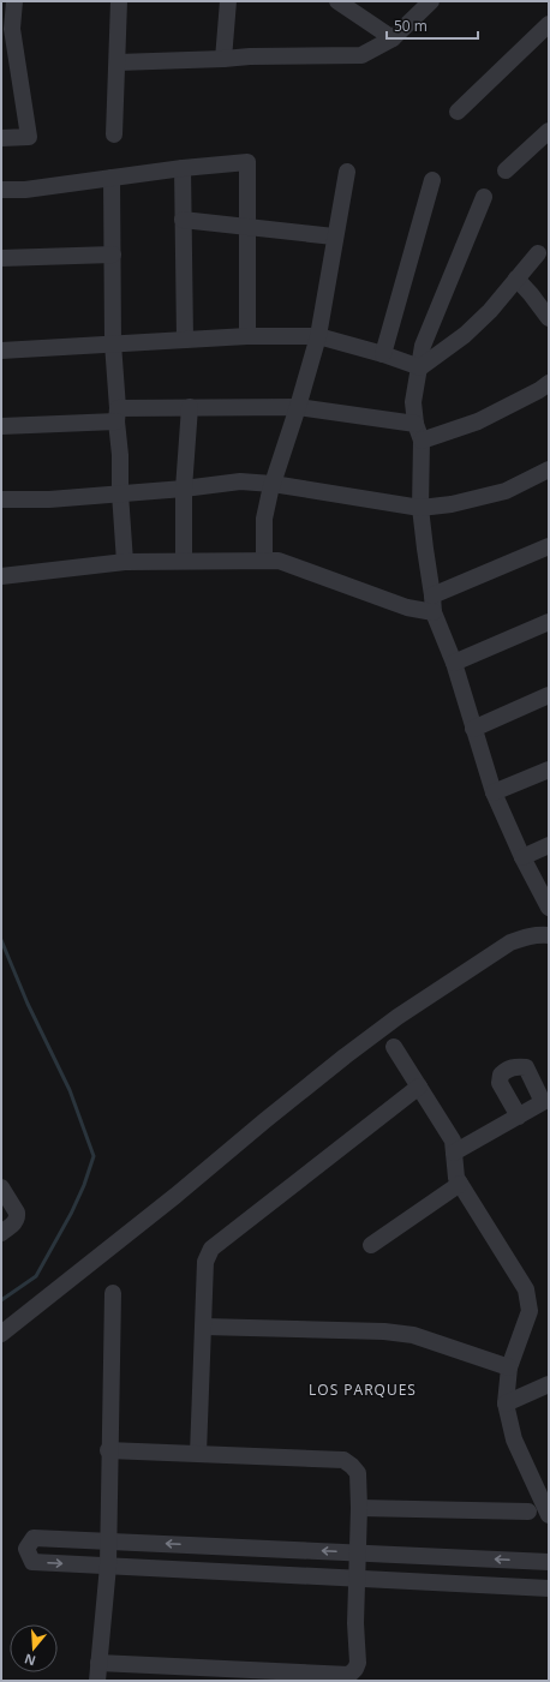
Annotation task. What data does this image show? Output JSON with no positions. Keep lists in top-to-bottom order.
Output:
{
  "districts": ["LOS PARQUES"],
  "scale_bar": "50 m",
  "north": "bottom"
}
